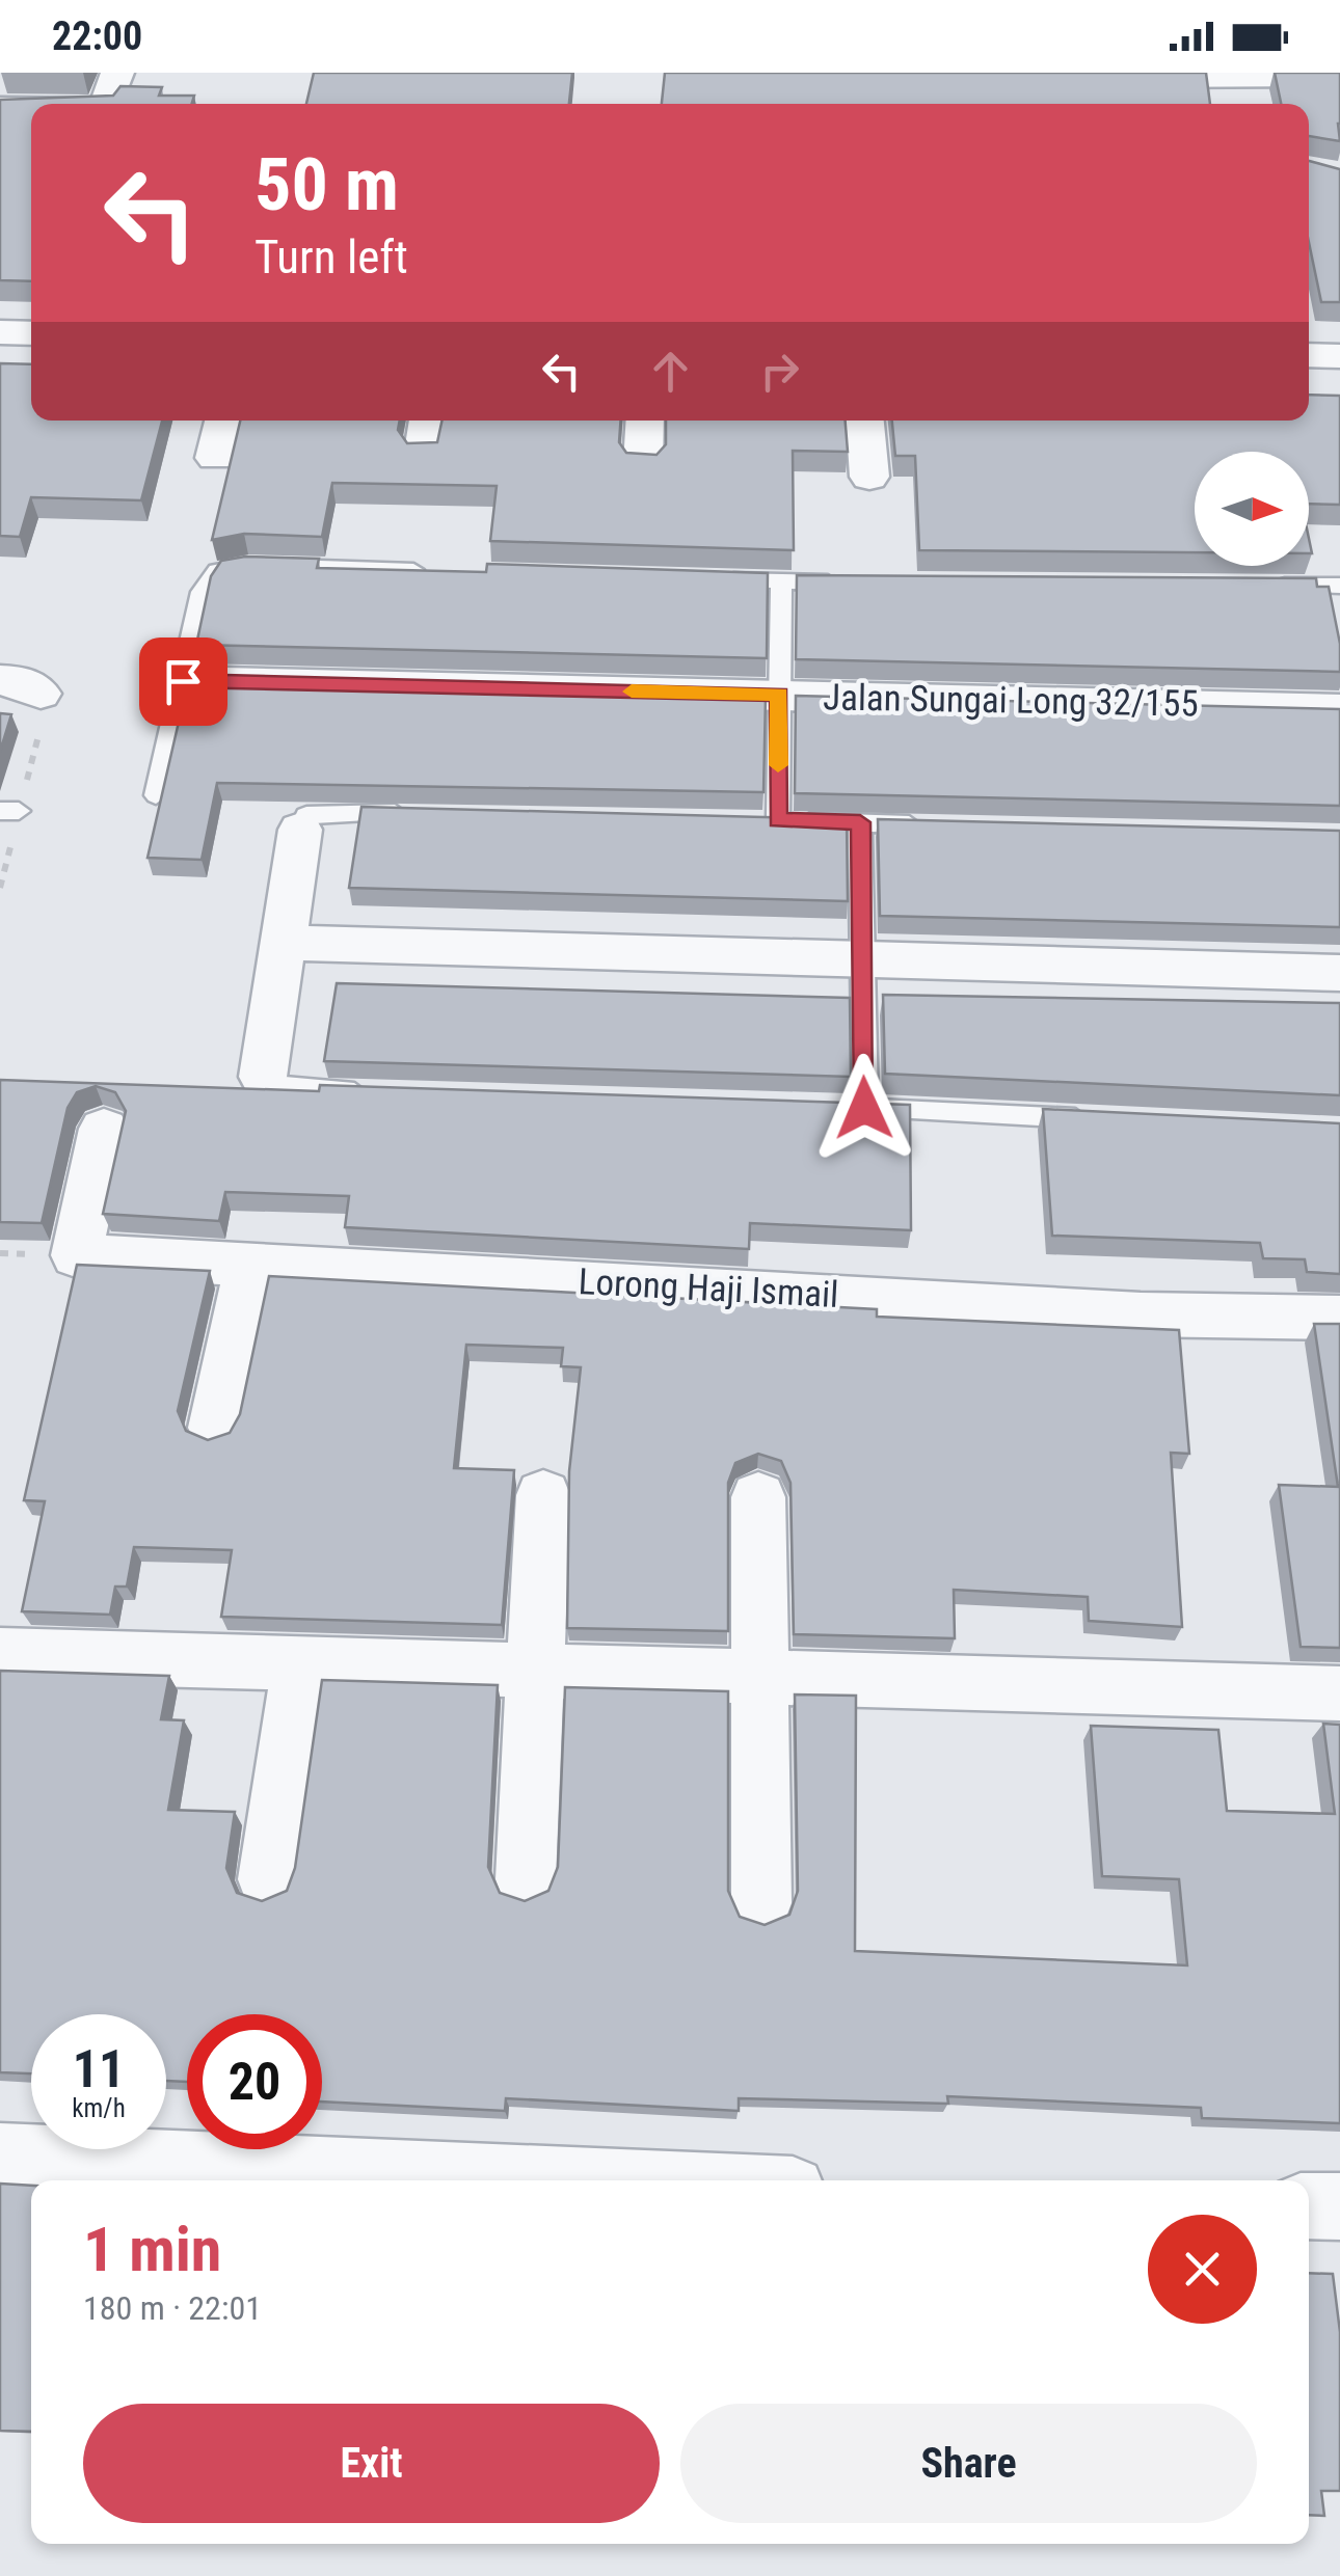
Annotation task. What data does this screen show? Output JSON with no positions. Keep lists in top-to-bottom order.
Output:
{
  "streets": {
    "street": ["Jalan Sungai Long 32/155", "Lorong Haji Ismail"]
  },
  "north": "right",
  "page": {
    "status": "22:00",
    "turn": ["50 m", "Turn left"],
    "speed": "11 km/h",
    "limit": "20",
    "heading": ["1 min", "180 m · 22:01"],
    "buttons": ["Exit", "Share"]
  }
}
